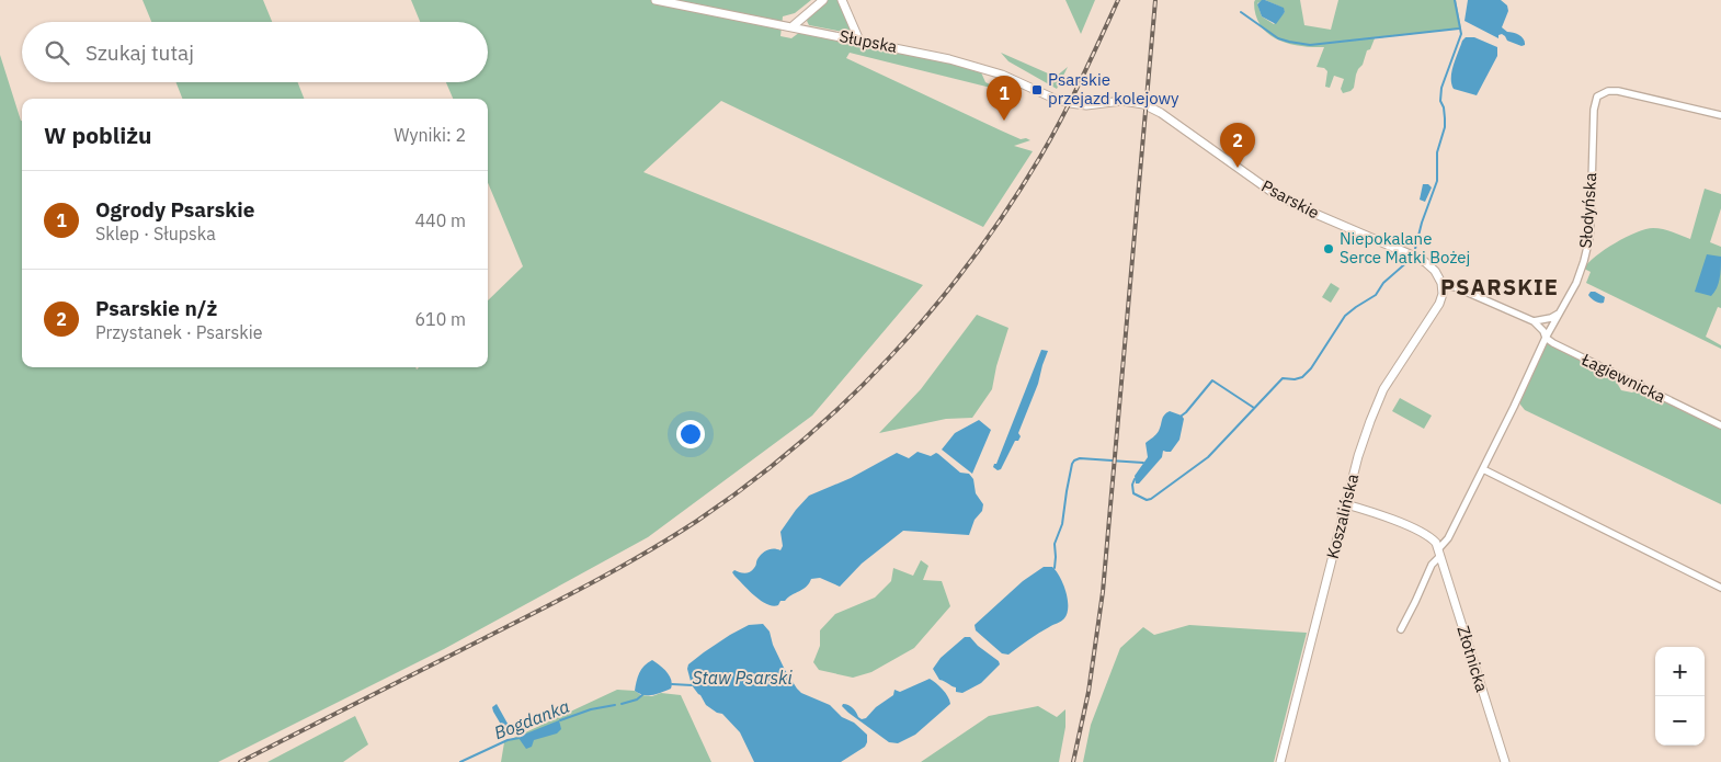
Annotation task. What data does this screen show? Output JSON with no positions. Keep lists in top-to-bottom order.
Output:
{
  "streets": {
    "street": [
      "Słupska",
      "Psarskie",
      "Słodyńska",
      "Łagiewnicka",
      "Koszalińska",
      "Złotnicka"
    ]
  },
  "crossings": [
    ["Słupska", "Psarskie"],
    ["Psarskie", "Koszalińska"],
    ["Słodyńska", "Łagiewnicka"],
    ["Słodyńska", "Złotnicka"],
    ["Koszalińska", "Złotnicka"]
  ],
  "districts": ["PSARSKIE"],
  "water": ["Staw Psarski", "Bogdanka"],
  "places": {
    "transit": ["Psarskie przejazd kolejowy"],
    "other": ["Niepokalane Serce Matki Bożej"]
  },
  "page": {
    "search": "Szukaj tutaj",
    "pins": ["1", "2"],
    "heading": ["W pobliżu", "Wyniki: 2"],
    "list": [
      {
        "mark": "1",
        "name": "Ogrody Psarskie",
        "note": "Sklep · Słupska",
        "value": "440 m"
      },
      {
        "mark": "2",
        "name": "Psarskie n/ż",
        "note": "Przystanek · Psarskie",
        "value": "610 m"
      }
    ],
    "map_buttons": ["+", "−"]
  }
}
